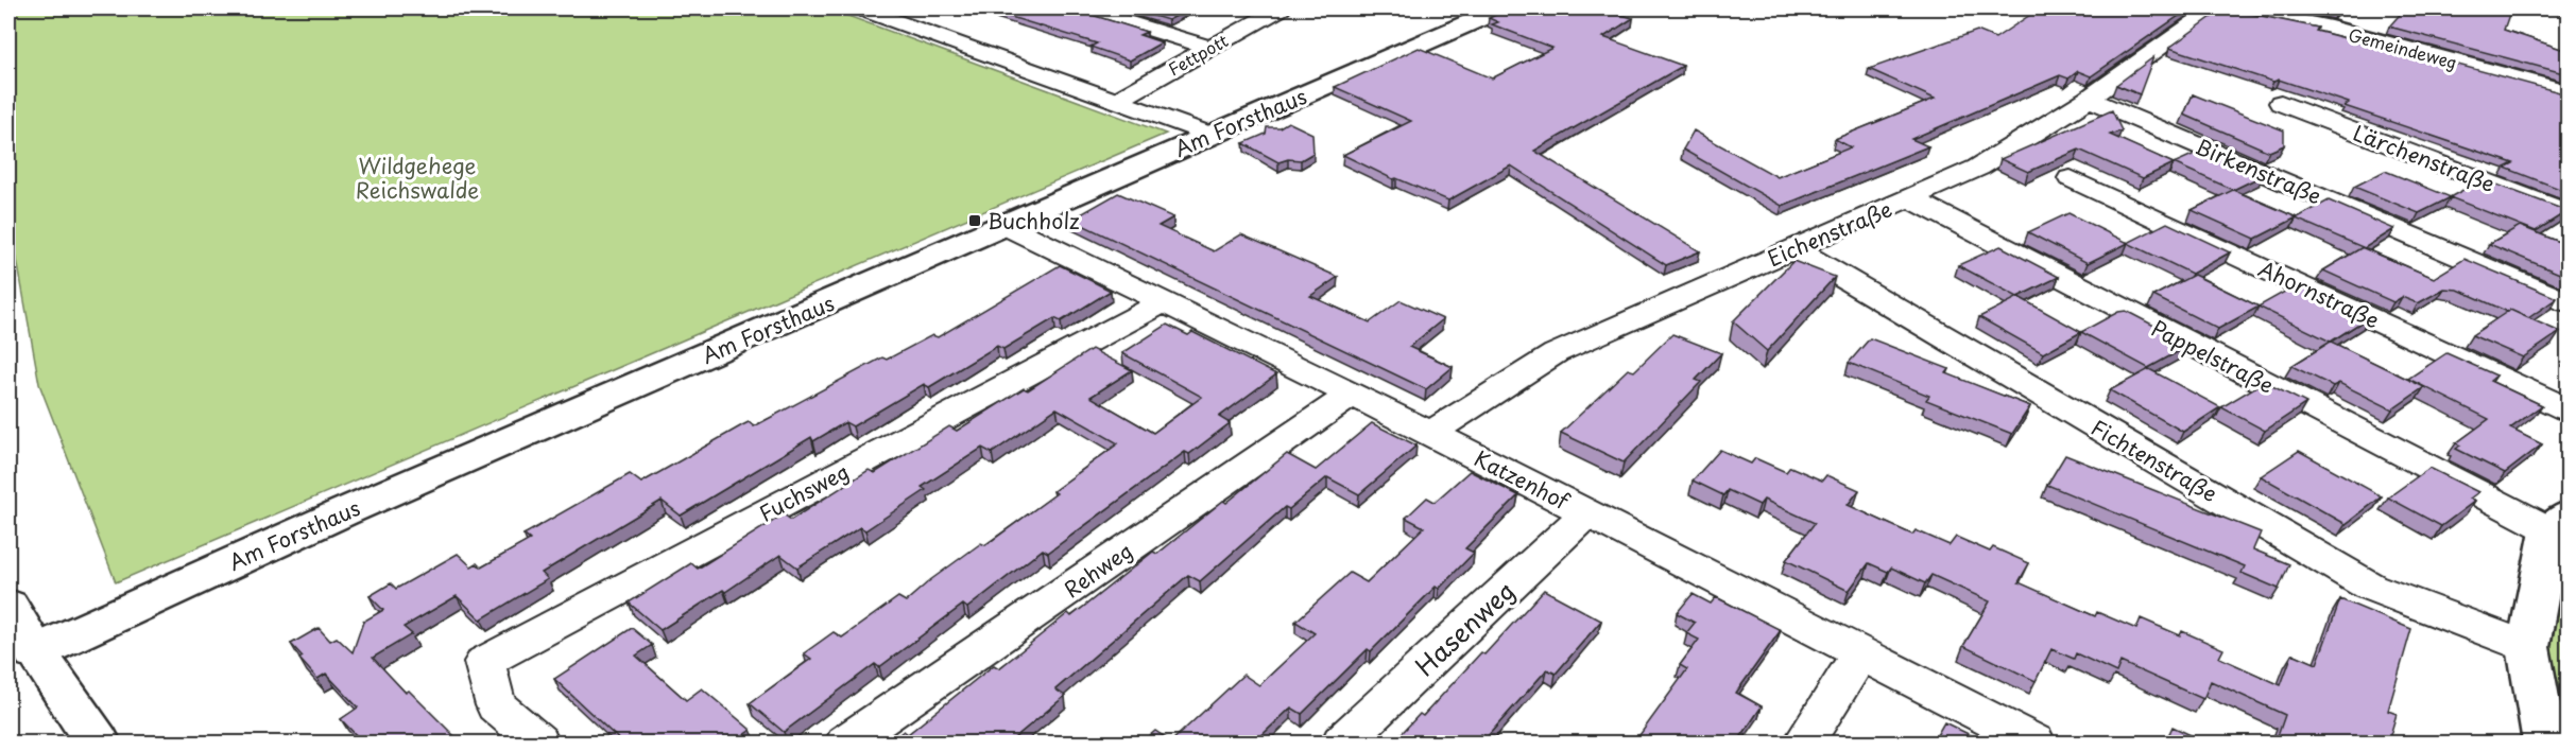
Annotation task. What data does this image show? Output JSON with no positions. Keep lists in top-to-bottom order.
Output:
{
  "streets": {
    "street": [
      "Gemeindeweg",
      "Fettpott",
      "Am Forsthaus",
      "Lärchenstraße",
      "Birkenstraße",
      "Eichenstraße",
      "Ahornstraße",
      "Pappelstraße",
      "Fichtenstraße",
      "Katzenhof",
      "Fuchsweg",
      "Rehweg",
      "Hasenweg"
    ]
  },
  "crossings": [
    ["Am Forsthaus", "Katzenhof"],
    ["Birkenstraße", "Eichenstraße"],
    ["Eichenstraße", "Pappelstraße"],
    ["Eichenstraße", "Fichtenstraße"],
    ["Eichenstraße", "Katzenhof"],
    ["Katzenhof", "Fuchsweg"],
    ["Katzenhof", "Rehweg"],
    ["Katzenhof", "Hasenweg"]
  ],
  "parks": ["Wildgehege Reichswalde"],
  "places": {
    "transit": ["Buchholz"]
  }
}
